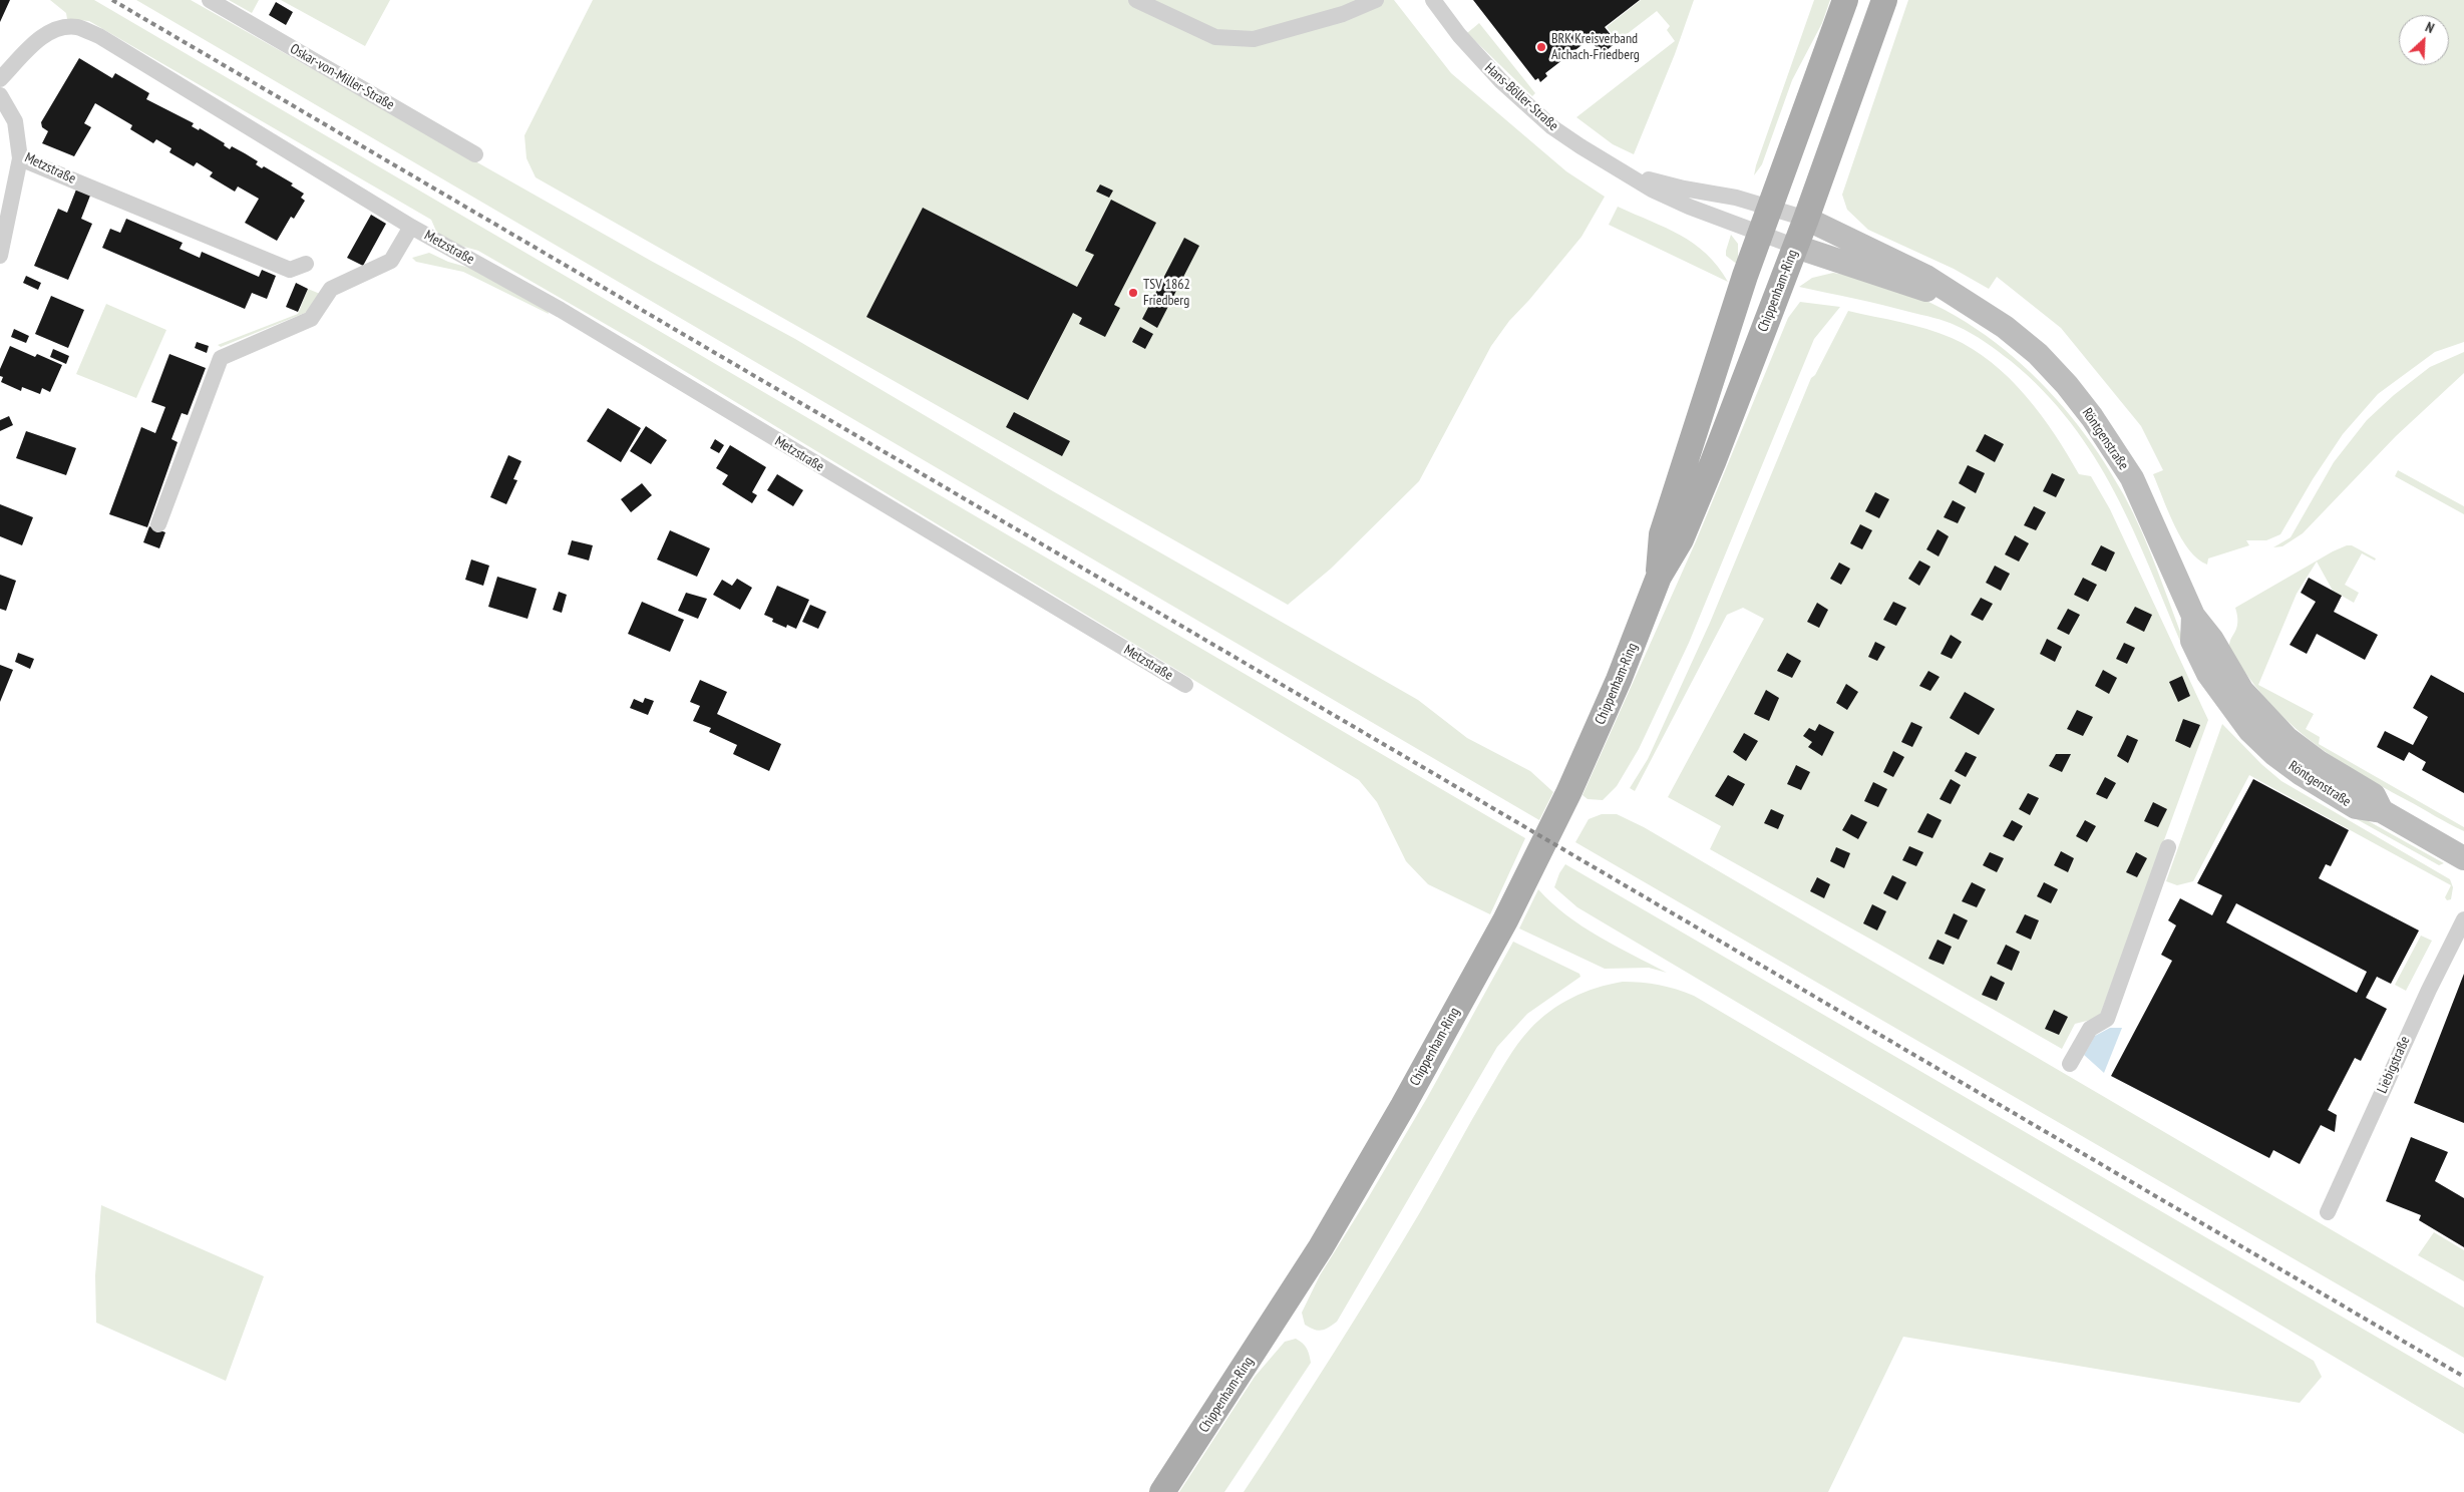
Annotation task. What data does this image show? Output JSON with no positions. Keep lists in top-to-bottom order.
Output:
{
  "streets": {
    "main road": ["Chippenham-Ring"],
    "street": [
      "Oskar-von-Miller-Straße",
      "Hans-Böller-Straße",
      "Metzstraße",
      "Röntgenstraße",
      "Liebigstraße"
    ]
  },
  "crossings": [
    ["Hans-Böller-Straße", "Chippenham-Ring"],
    ["Hans-Böller-Straße", "Röntgenstraße"],
    ["Chippenham-Ring", "Röntgenstraße"]
  ],
  "places": ["BRK Kreisverband Aichach-Friedberg", "TSV 1862 Friedberg"],
  "north": "top right"
}
